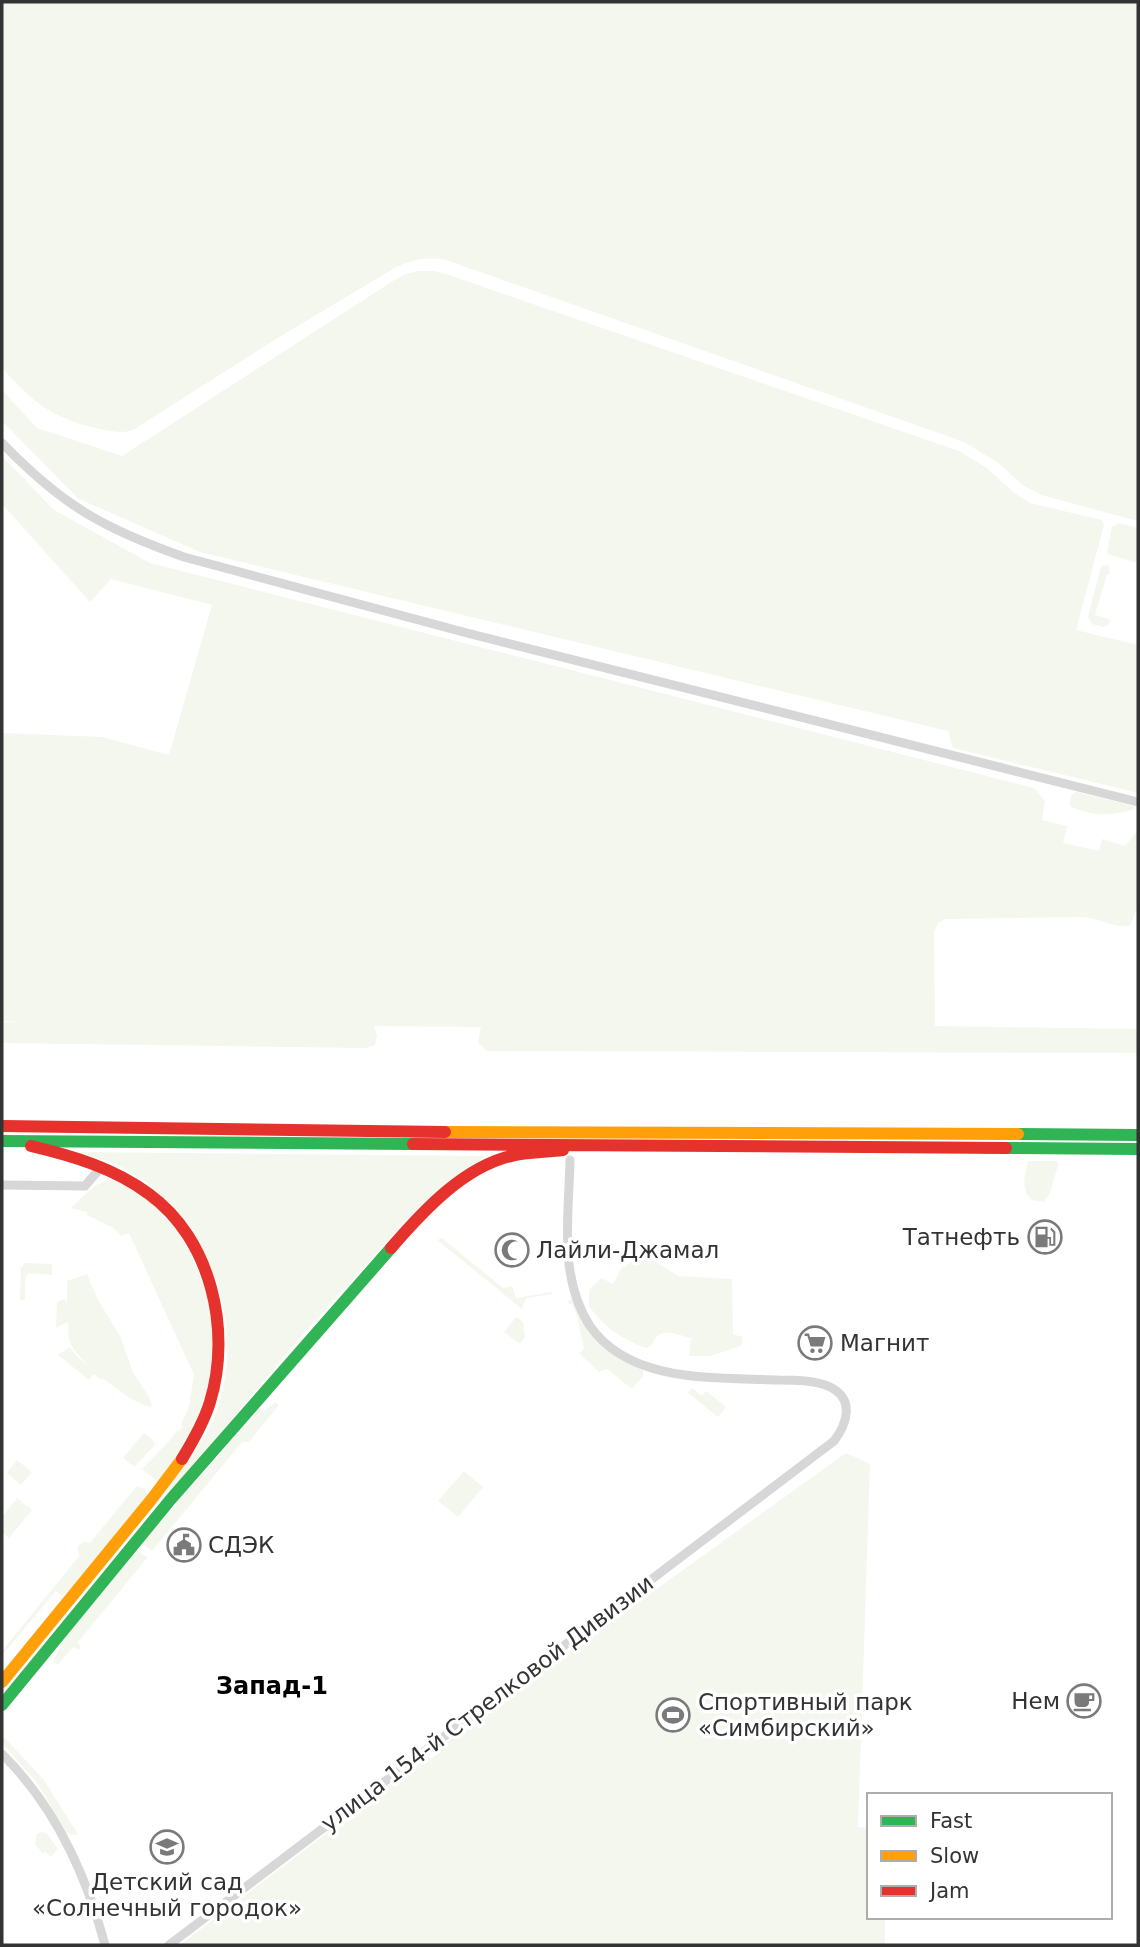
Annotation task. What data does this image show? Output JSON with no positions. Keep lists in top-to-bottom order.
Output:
{
  "streets": {
    "street": ["улица 154-й Стрелковой Дивизии"]
  },
  "districts": ["Запад-1"],
  "places": {
    "fuel station": ["Татнефть"],
    "mosque": ["Лайли-Джамал"],
    "supermarket": ["Магнит"],
    "public building": ["СДЭК"],
    "cafe": ["Нем"],
    "sports": ["Спортивный парк «Симбирский»"],
    "school or university": ["Детский сад «Солнечный городок»"]
  },
  "legend": ["Fast", "Slow", "Jam"]
}
